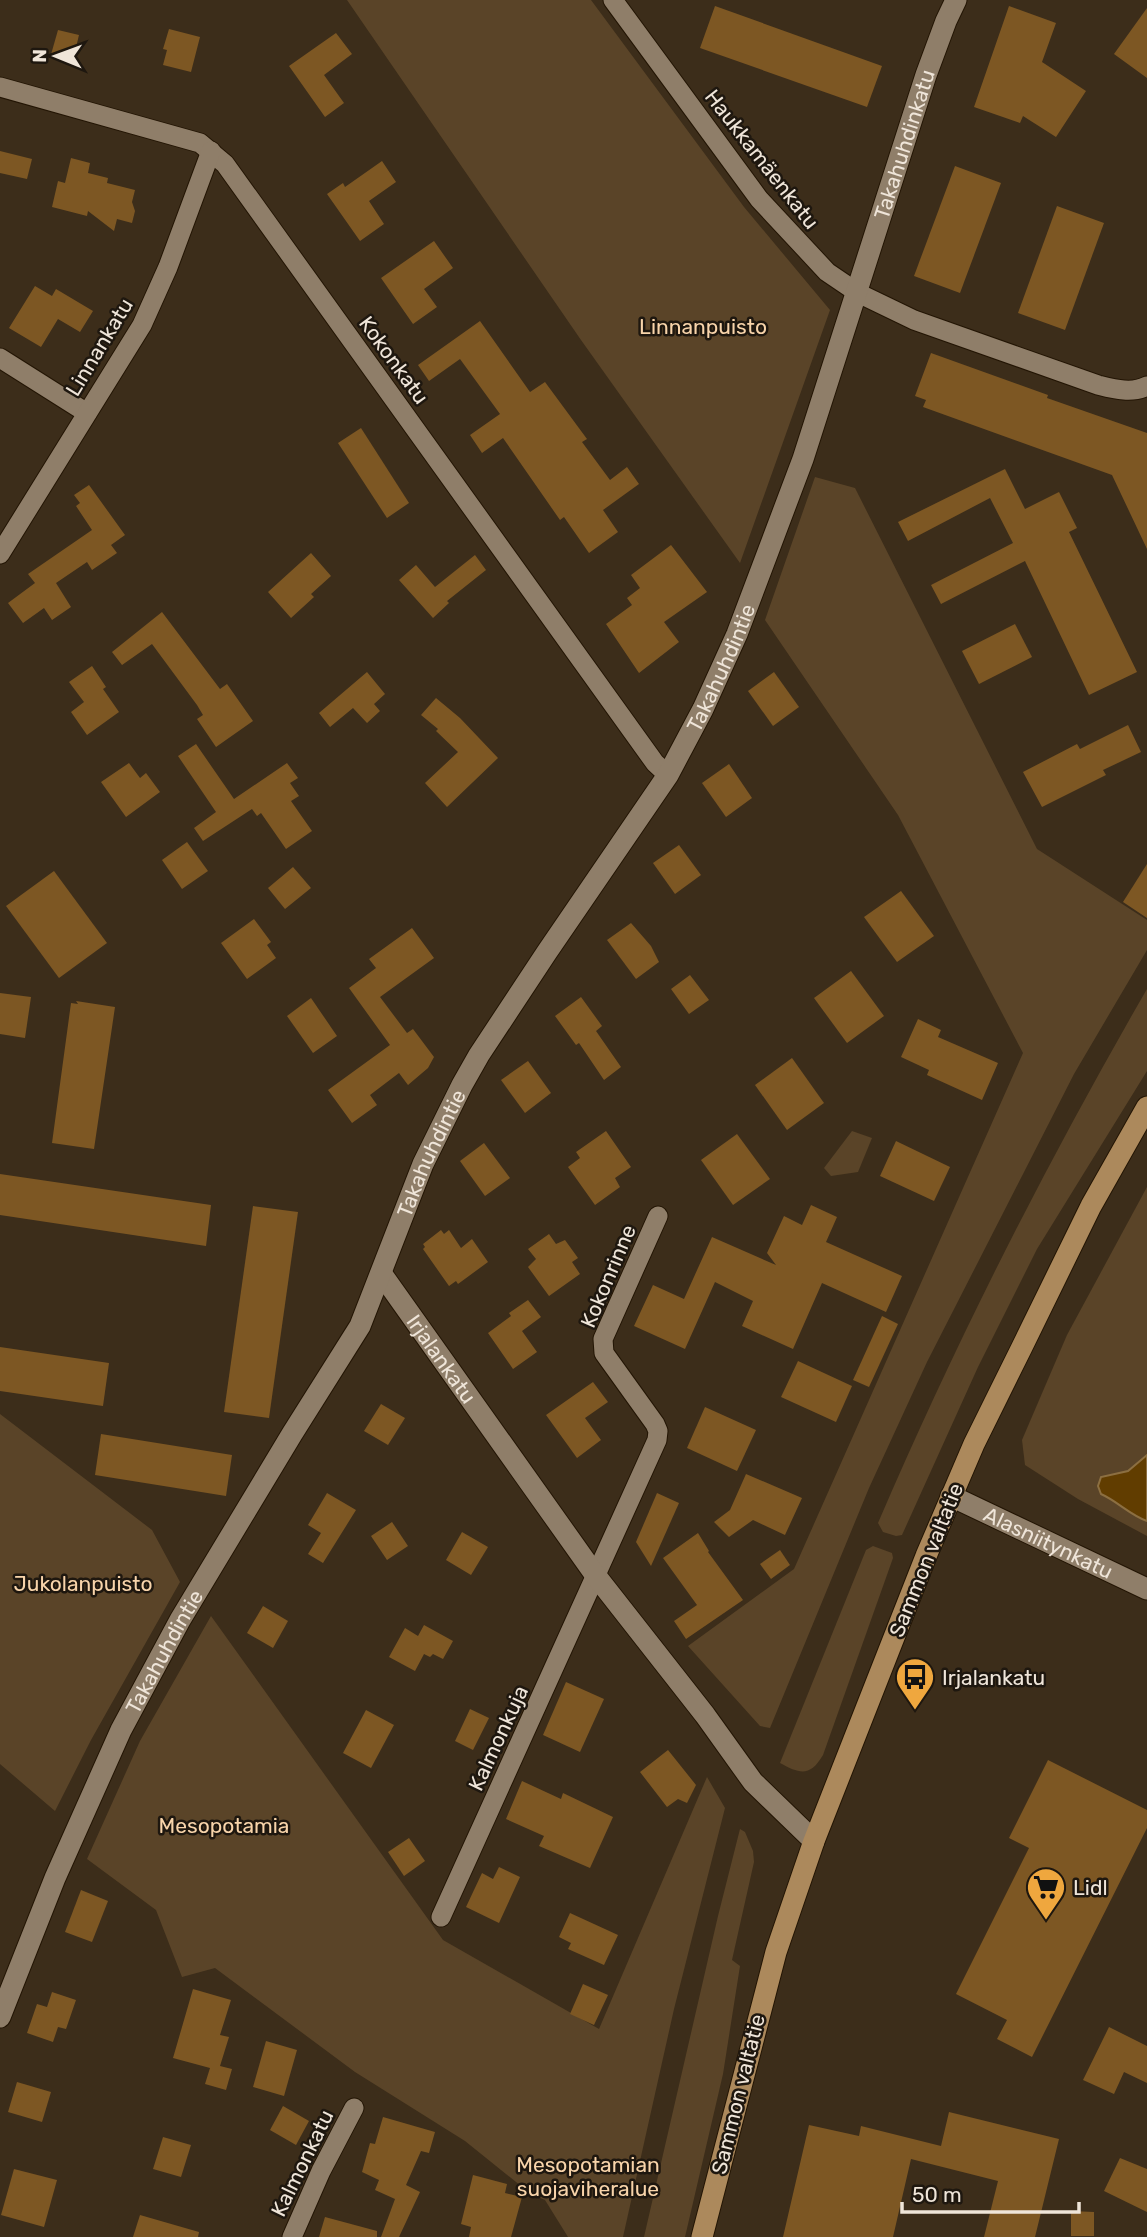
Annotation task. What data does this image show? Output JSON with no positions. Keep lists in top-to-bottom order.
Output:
{
  "streets": {
    "main road": ["Sammon valtatie"],
    "street": [
      "Takahuhdinkatu",
      "Haukkamäenkatu",
      "Linnankatu",
      "Kokonkatu",
      "Takahuhdintie",
      "Kokonrinne",
      "Irjalankatu",
      "Alasniitynkatu",
      "Kalmonkuja",
      "Kalmonkatu"
    ]
  },
  "crossings": [
    ["Takahuhdinkatu", "Haukkamäenkatu"],
    ["Takahuhdinkatu", "Takahuhdintie"],
    ["Haukkamäenkatu", "Takahuhdintie"],
    ["Linnankatu", "Kokonkatu"],
    ["Kokonkatu", "Takahuhdintie"],
    ["Takahuhdintie", "Irjalankatu"],
    ["Kokonrinne", "Irjalankatu"],
    ["Kokonrinne", "Kalmonkuja"],
    ["Irjalankatu", "Sammon valtatie"],
    ["Irjalankatu", "Kalmonkuja"],
    ["Alasniitynkatu", "Sammon valtatie"]
  ],
  "parks": [
    "Linnanpuisto",
    "Jukolanpuisto",
    "Mesopotamia",
    "Mesopotamian suojaviheralue"
  ],
  "places": {
    "bus stop": ["Irjalankatu"],
    "supermarket": ["Lidl"]
  },
  "scale_bar": "50 m",
  "north": "left"
}
